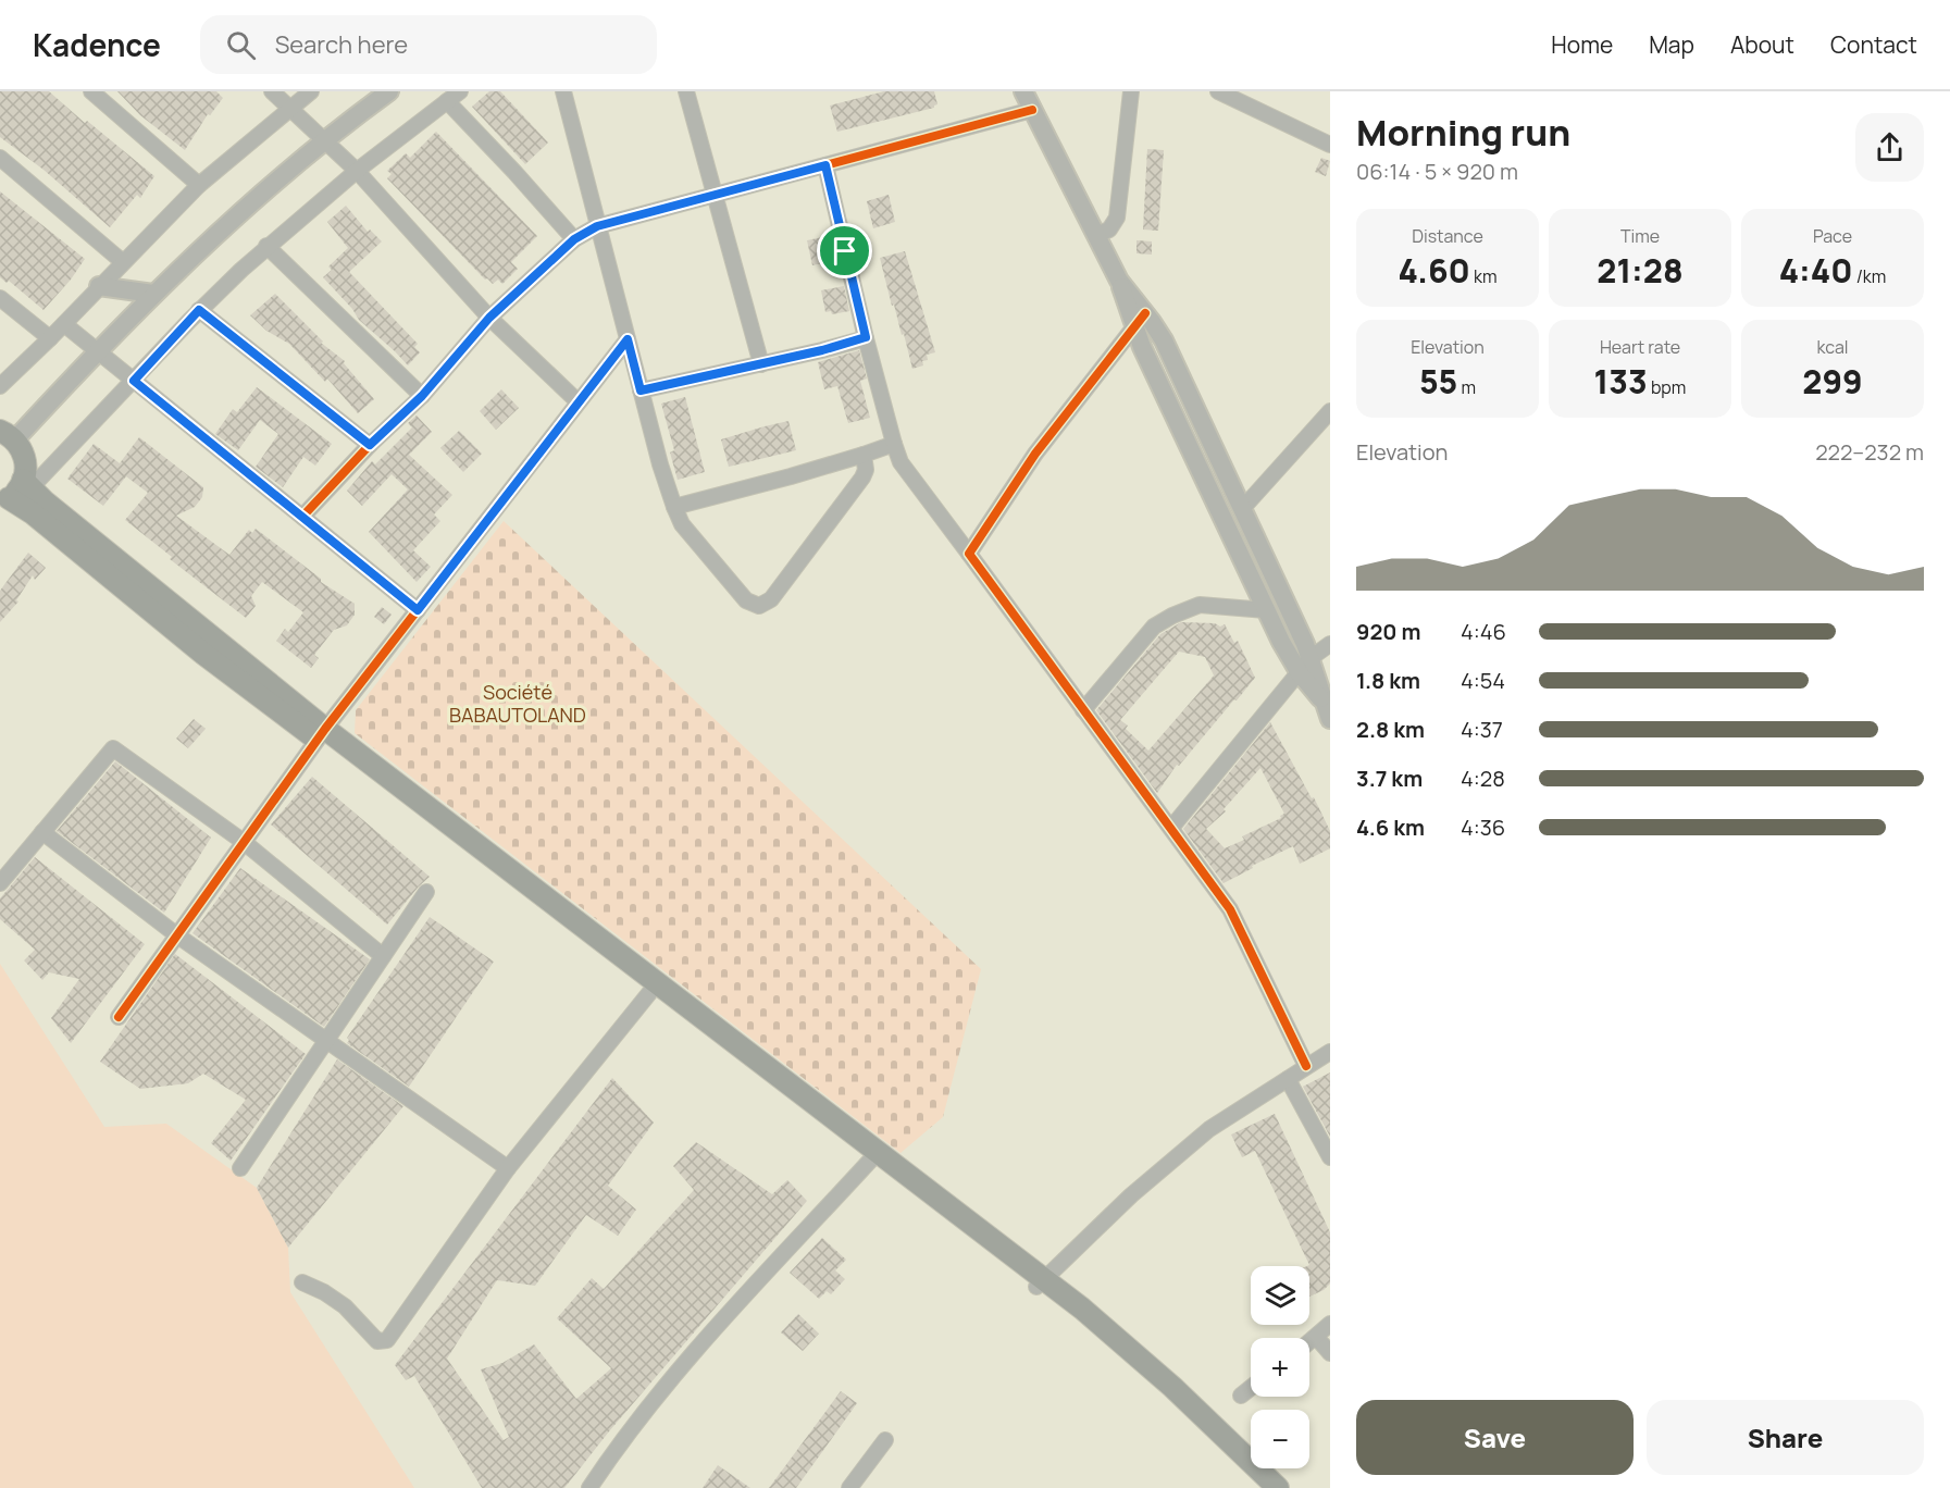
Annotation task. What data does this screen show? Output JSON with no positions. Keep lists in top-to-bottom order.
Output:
{
  "parks": ["Société BABAUTOLAND"],
  "page": {
    "header": "Kadence",
    "search": "Search here",
    "nav": [
      "Home",
      "Map",
      "About",
      "Contact"
    ],
    "heading": ["Morning run", "06:14 · 5 × 920 m"],
    "stats": [
      ["Distance", "4.60 km"],
      ["Time", "21:28"],
      ["Pace", "4:40 /km"],
      ["Elevation", "55 m"],
      ["Heart rate", "133 bpm"],
      ["kcal", "299"]
    ],
    "chart": ["Elevation", "222–232 m"],
    "list": [
      {
        "name": "920 m",
        "note": "4:46"
      },
      {
        "name": "1.8 km",
        "note": "4:54"
      },
      {
        "name": "2.8 km",
        "note": "4:37"
      },
      {
        "name": "3.7 km",
        "note": "4:28"
      },
      {
        "name": "4.6 km",
        "note": "4:36"
      }
    ],
    "map_buttons": ["+", "−"],
    "buttons": ["Save", "Share"]
  }
}
